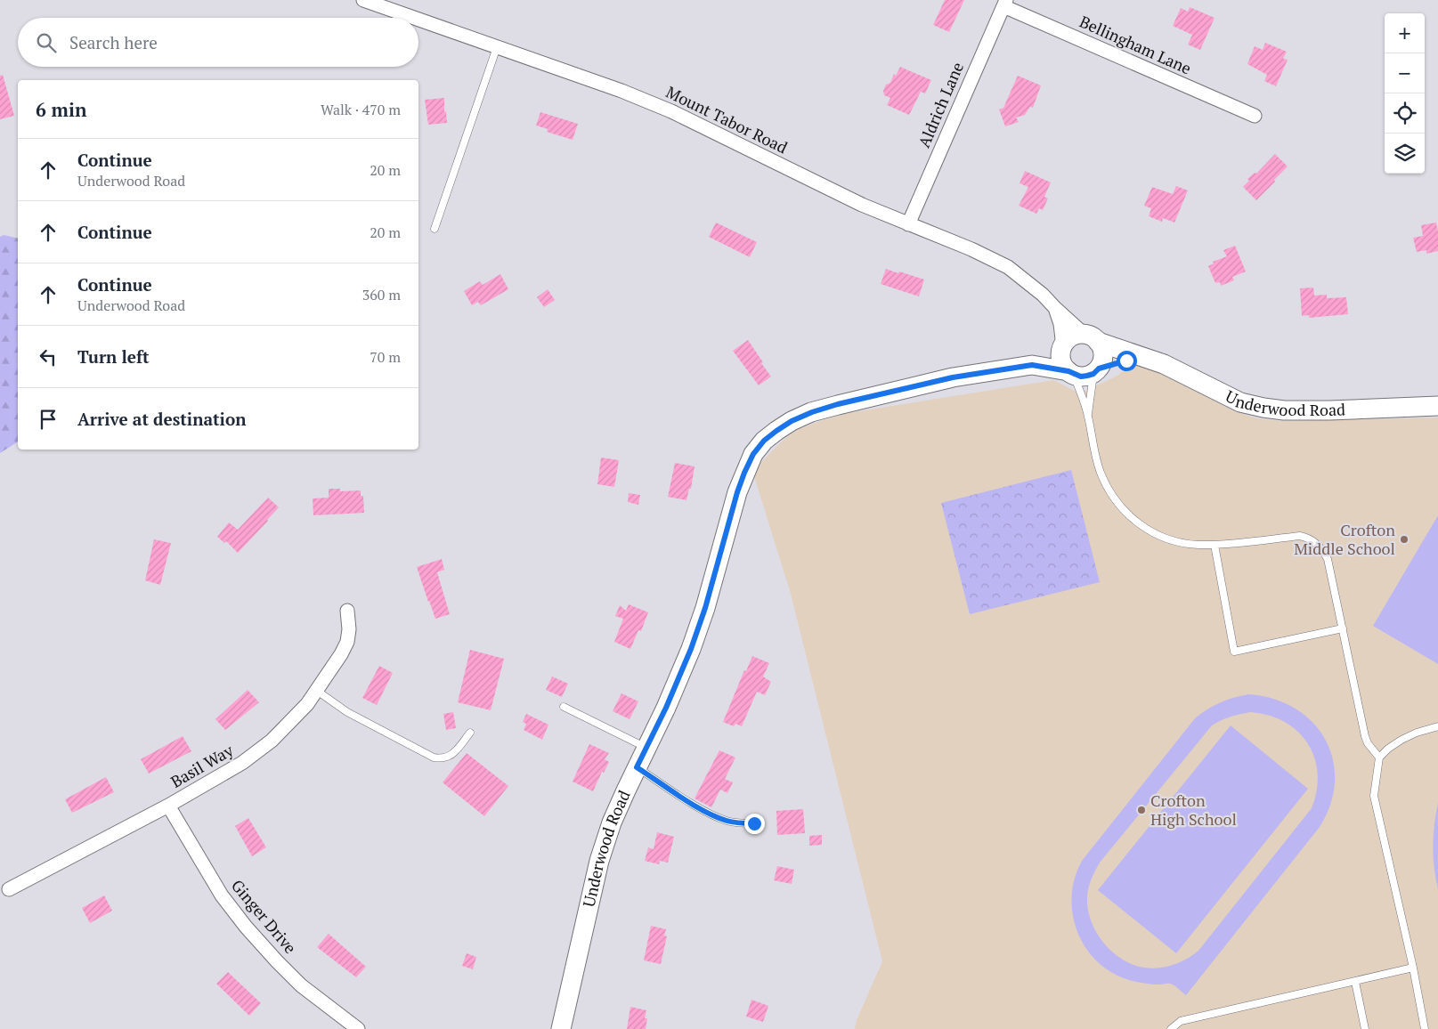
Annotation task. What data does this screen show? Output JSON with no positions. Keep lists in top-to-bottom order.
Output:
{
  "streets": {
    "street": [
      "Bellingham Lane",
      "Aldrich Lane",
      "Mount Tabor Road",
      "Underwood Road",
      "Basil Way",
      "Ginger Drive"
    ]
  },
  "crossings": [
    ["Bellingham Lane", "Aldrich Lane"],
    ["Aldrich Lane", "Mount Tabor Road"],
    ["Mount Tabor Road", "Underwood Road"],
    ["Basil Way", "Ginger Drive"]
  ],
  "places": ["Crofton Middle School", "Crofton High School"],
  "page": {
    "map_buttons": ["+", "−"],
    "search": "Search here",
    "heading": ["6 min", "Walk · 470 m"],
    "list": [
      ["Continue", "Underwood Road", "20 m"],
      ["Continue", "20 m"],
      ["Continue", "Underwood Road", "360 m"],
      ["Turn left", "70 m"],
      "Arrive at destination"
    ]
  }
}
